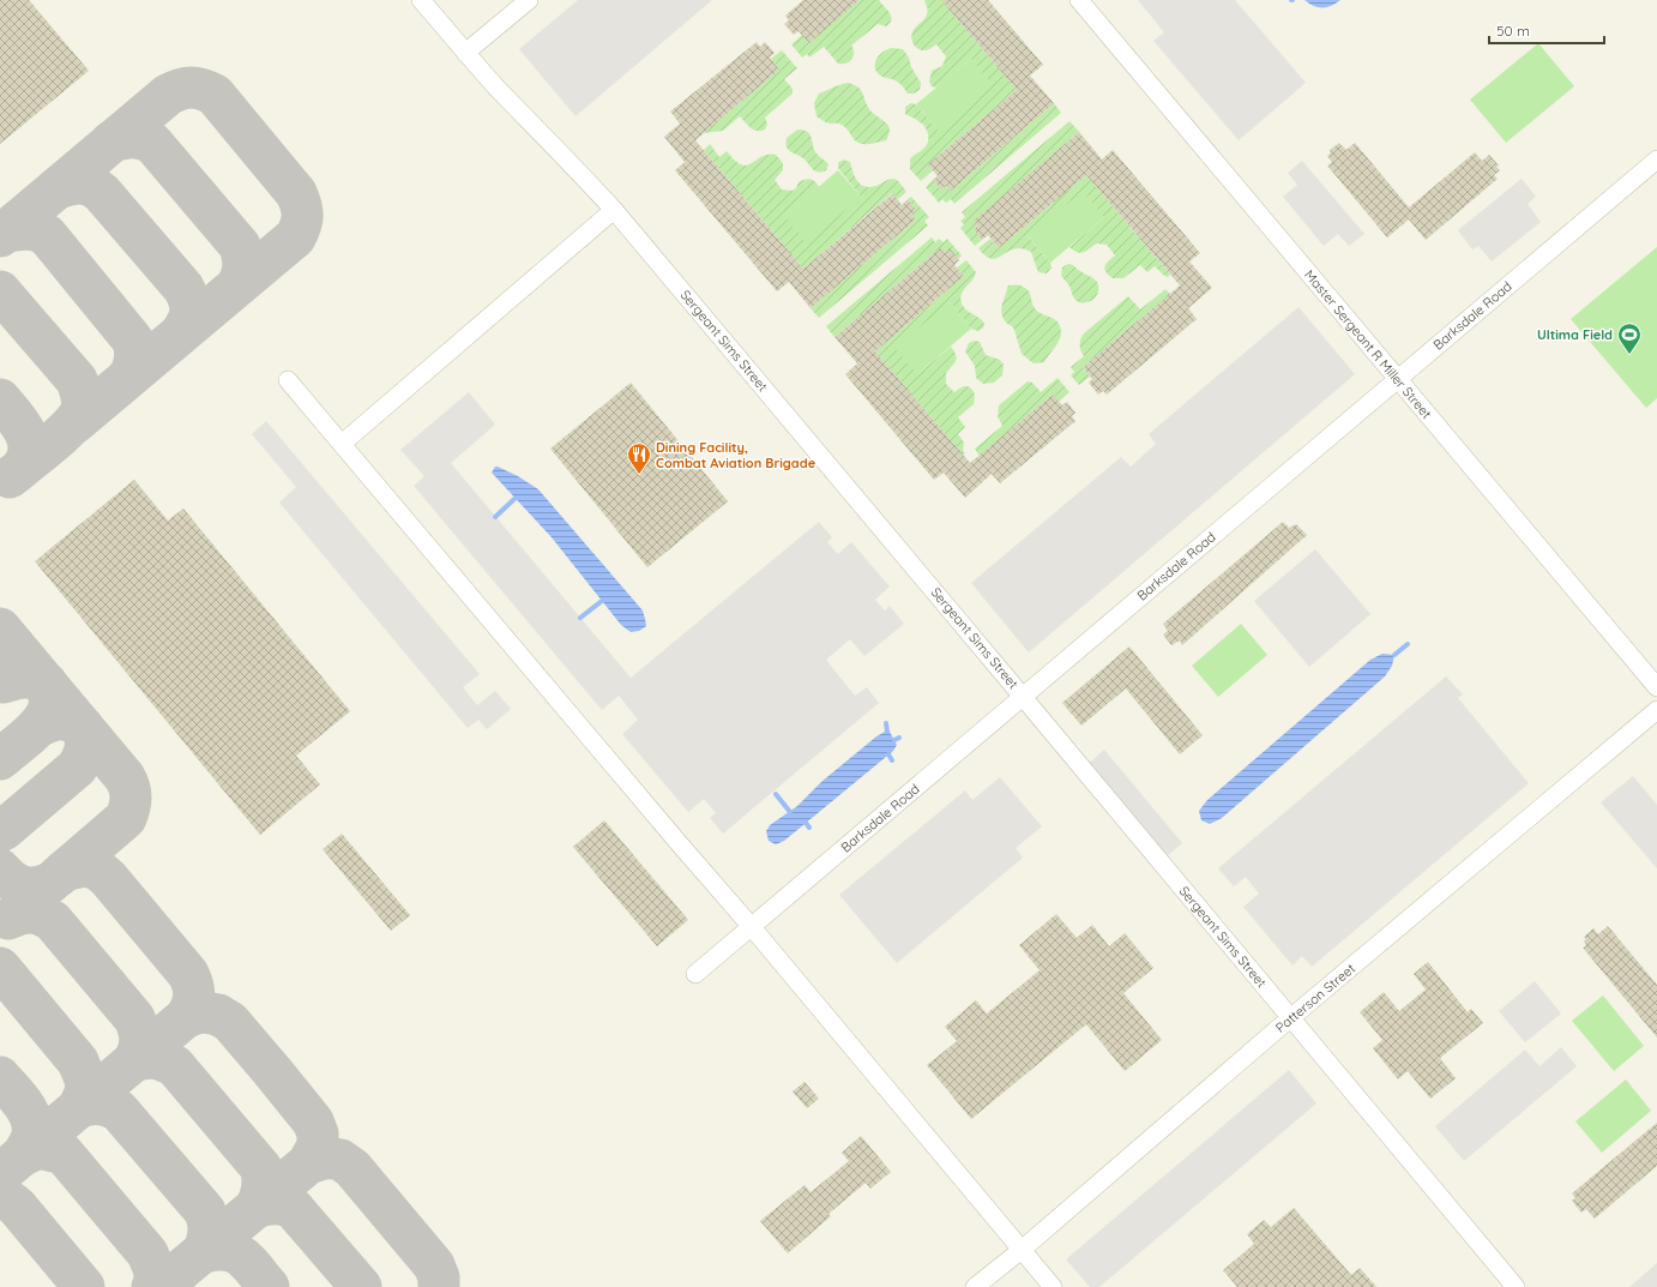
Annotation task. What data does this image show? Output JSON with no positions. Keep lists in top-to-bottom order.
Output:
{
  "streets": {
    "street": [
      "Barksdale Road",
      "Sergeant Sims Street",
      "Master Sergeant R Miller Street",
      "Patterson Street"
    ]
  },
  "crossings": [
    ["Barksdale Road", "Sergeant Sims Street"],
    ["Barksdale Road", "Master Sergeant R Miller Street"],
    ["Sergeant Sims Street", "Patterson Street"]
  ],
  "places": {
    "sports": ["Ultima Field"],
    "restaurant": ["Dining Facility, Combat Aviation Brigade"]
  },
  "scale_bar": "50 m"
}
